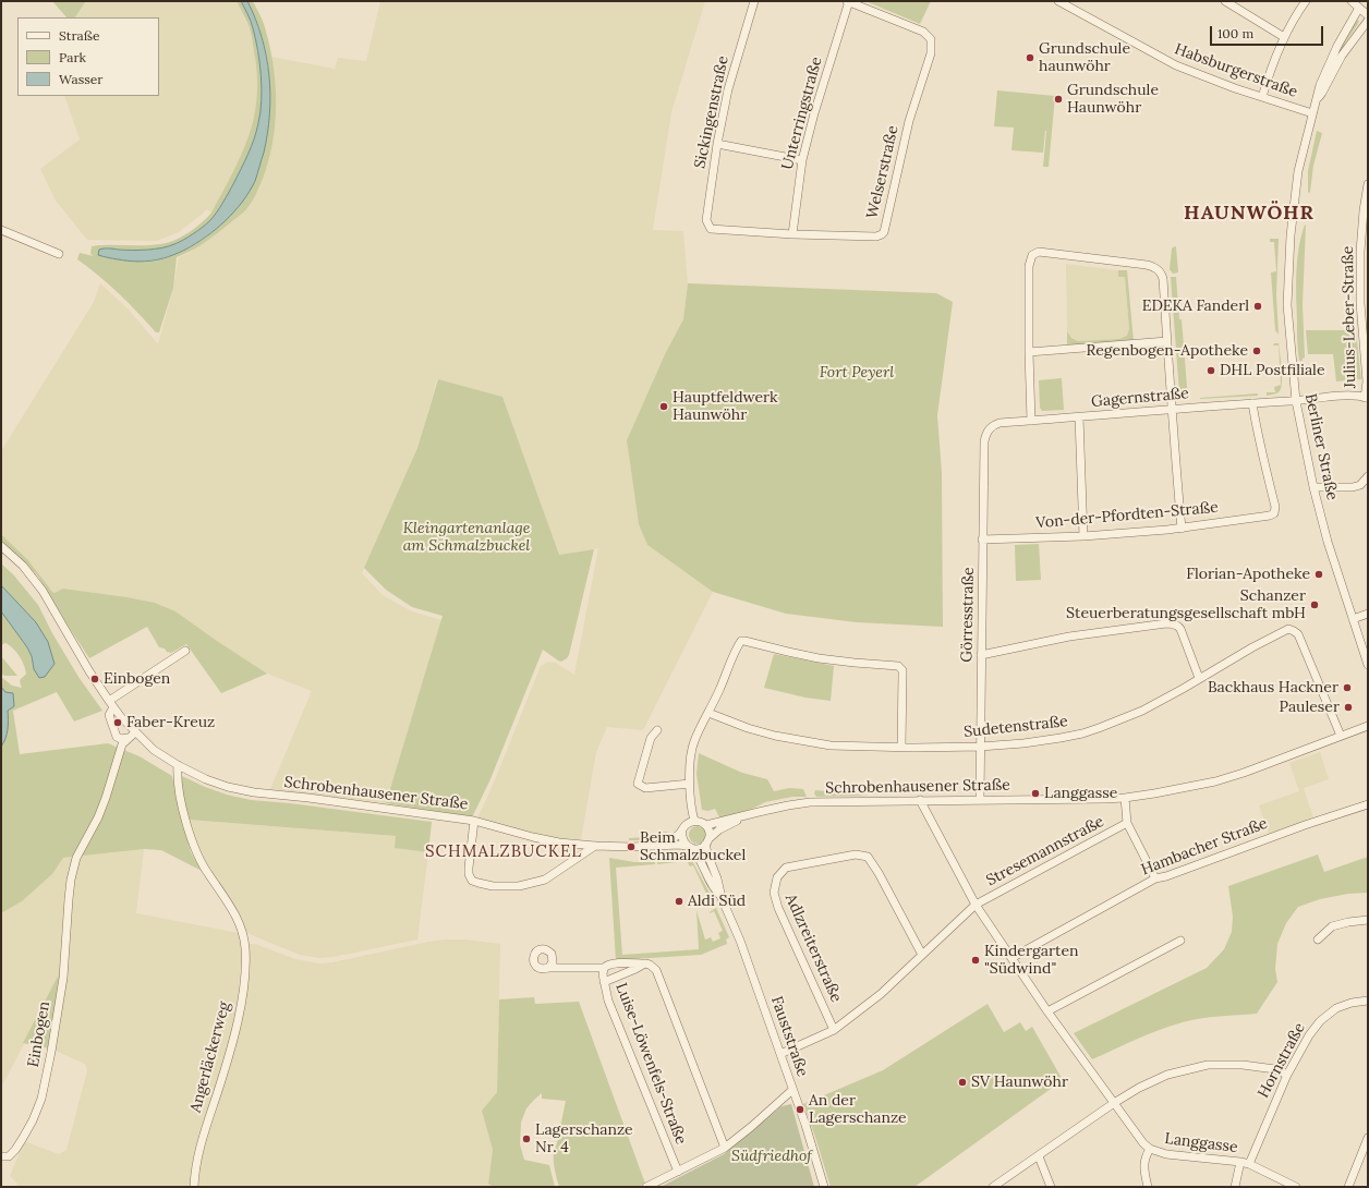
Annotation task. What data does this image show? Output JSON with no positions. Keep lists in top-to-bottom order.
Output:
{
  "streets": {
    "street": [
      "Habsburgerstraße",
      "Sickingenstraße",
      "Unterringstraße",
      "Welserstraße",
      "Julius-Leber-Straße",
      "Gagernstraße",
      "Berliner Straße",
      "Von-der-Pfordten-Straße",
      "Görresstraße",
      "Sudetenstraße",
      "Schrobenhausener Straße",
      "Hambacher Straße",
      "Stresemannstraße",
      "Adlzreiterstraße",
      "Einbogen",
      "Fauststraße",
      "Angerläckerweg",
      "Hornstraße",
      "Luise-Löwenfels-Straße",
      "Langgasse"
    ]
  },
  "crossings": [
    ["Habsburgerstraße", "Berliner Straße"],
    ["Sickingenstraße", "Welserstraße"],
    ["Unterringstraße", "Welserstraße"],
    ["Julius-Leber-Straße", "Gagernstraße"],
    ["Gagernstraße", "Berliner Straße"],
    ["Gagernstraße", "Von-der-Pfordten-Straße"],
    ["Gagernstraße", "Görresstraße"],
    ["Von-der-Pfordten-Straße", "Görresstraße"],
    ["Görresstraße", "Sudetenstraße"],
    ["Görresstraße", "Schrobenhausener Straße"],
    ["Sudetenstraße", "Schrobenhausener Straße"],
    ["Schrobenhausener Straße", "Einbogen"],
    ["Schrobenhausener Straße", "Fauststraße"],
    ["Schrobenhausener Straße", "Angerläckerweg"],
    ["Schrobenhausener Straße", "Langgasse"],
    ["Hambacher Straße", "Langgasse"],
    ["Stresemannstraße", "Adlzreiterstraße"],
    ["Stresemannstraße", "Fauststraße"],
    ["Stresemannstraße", "Langgasse"],
    ["Hornstraße", "Langgasse"]
  ],
  "districts": ["HAUNWÖHR", "SCHMALZBUCKEL"],
  "parks": ["Fort Peyerl", "Kleingartenanlage am Schmalzbuckel", "Südfriedhof"],
  "places": [
    "Grundschule haunwöhr",
    "Grundschule Haunwöhr",
    "EDEKA Fanderl",
    "Regenbogen-Apotheke",
    "DHL Postfiliale",
    "Hauptfeldwerk Haunwöhr",
    "Florian-Apotheke",
    "Schanzer Steuerberatungsgesellschaft mbH",
    "Einbogen",
    "Backhaus Hackner",
    "Pauleser",
    "Faber-Kreuz",
    "Langgasse",
    "Beim Schmalzbuckel",
    "Aldi Süd",
    "Kindergarten \"Südwind\"",
    "SV Haunwöhr",
    "An der Lagerschanze",
    "Lagerschanze Nr. 4"
  ],
  "legend": ["Straße", "Park", "Wasser"],
  "scale_bar": "100 m"
}
